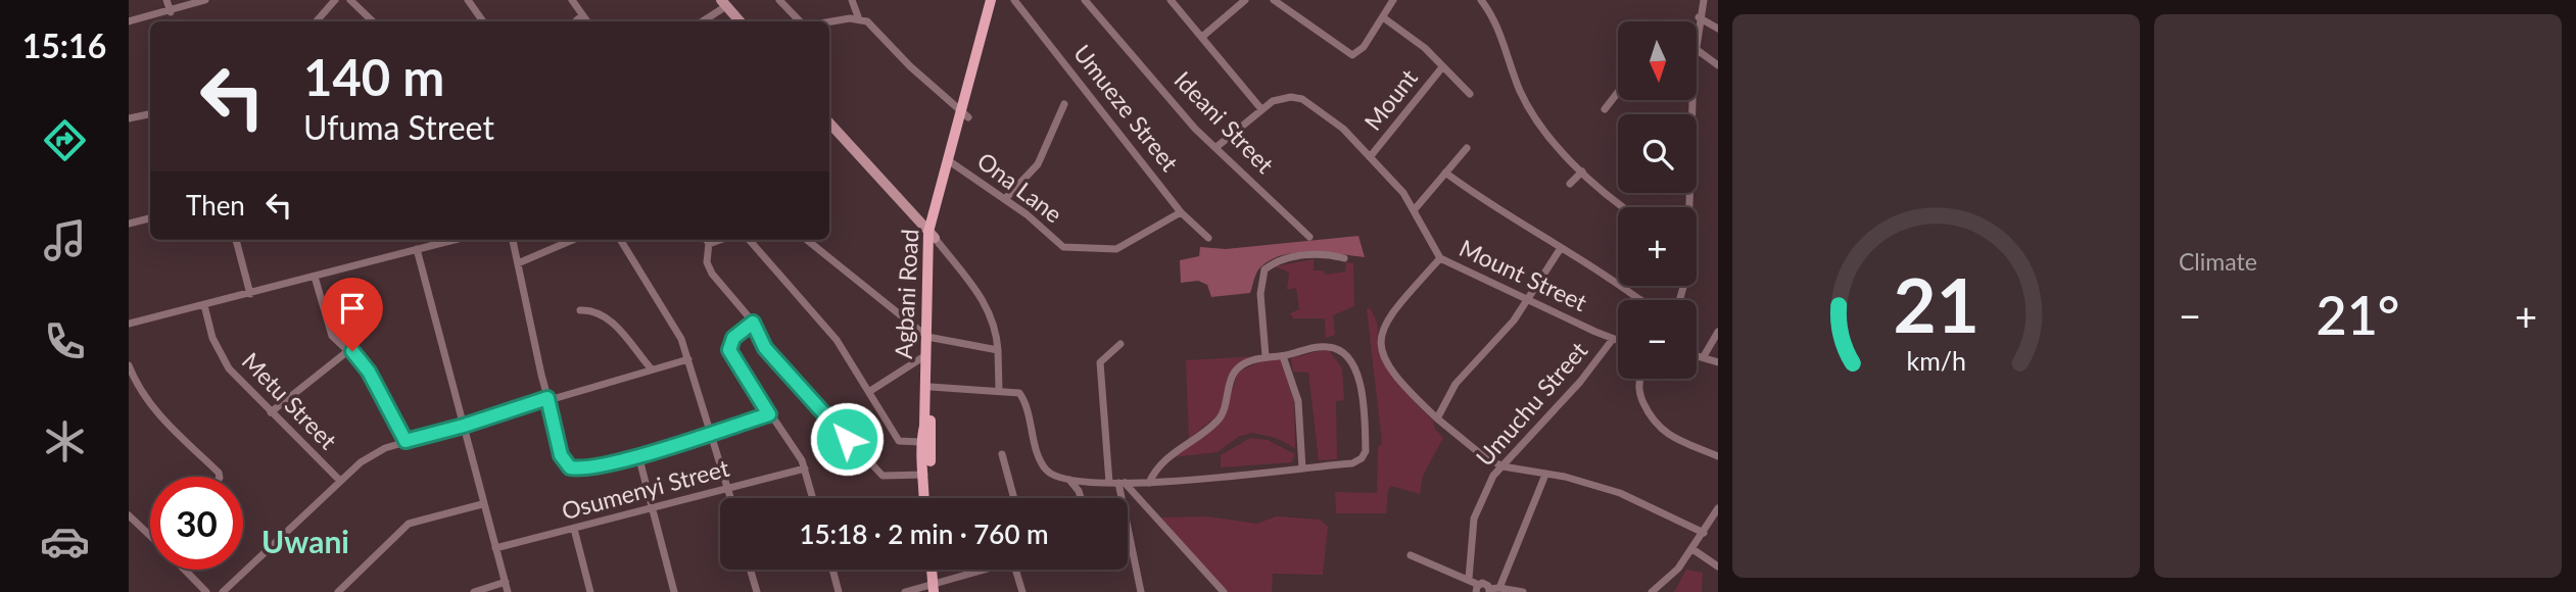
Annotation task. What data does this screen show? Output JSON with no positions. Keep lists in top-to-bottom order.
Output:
{
  "streets": {
    "main road": ["Agbani Road"],
    "street": [
      "Mount",
      "Umueze Street",
      "Ideani Street",
      "Ona Lane",
      "Mount Street",
      "Metu Street",
      "Umuchu Street",
      "Osumenyi Street"
    ]
  },
  "crossings": [
    ["Mount", "Mount Street"],
    ["Umueze Street", "Ona Lane"],
    ["Ideani Street", "Mount Street"],
    ["Ona Lane", "Agbani Road"],
    ["Mount Street", "Umuchu Street"]
  ],
  "districts": ["Uwani"],
  "north": "bottom",
  "page": {
    "tabs": "15:16",
    "tile": "Climate",
    "map_buttons": ["+", "−"],
    "turn": ["140 m", "Ufuma Street"],
    "then": "Then",
    "heat": ["−", "21°", "+"],
    "limit": "30",
    "trip": "15:18 · 2 min · 760 m",
    "gauge": ["21", "km/h"]
  }
}
